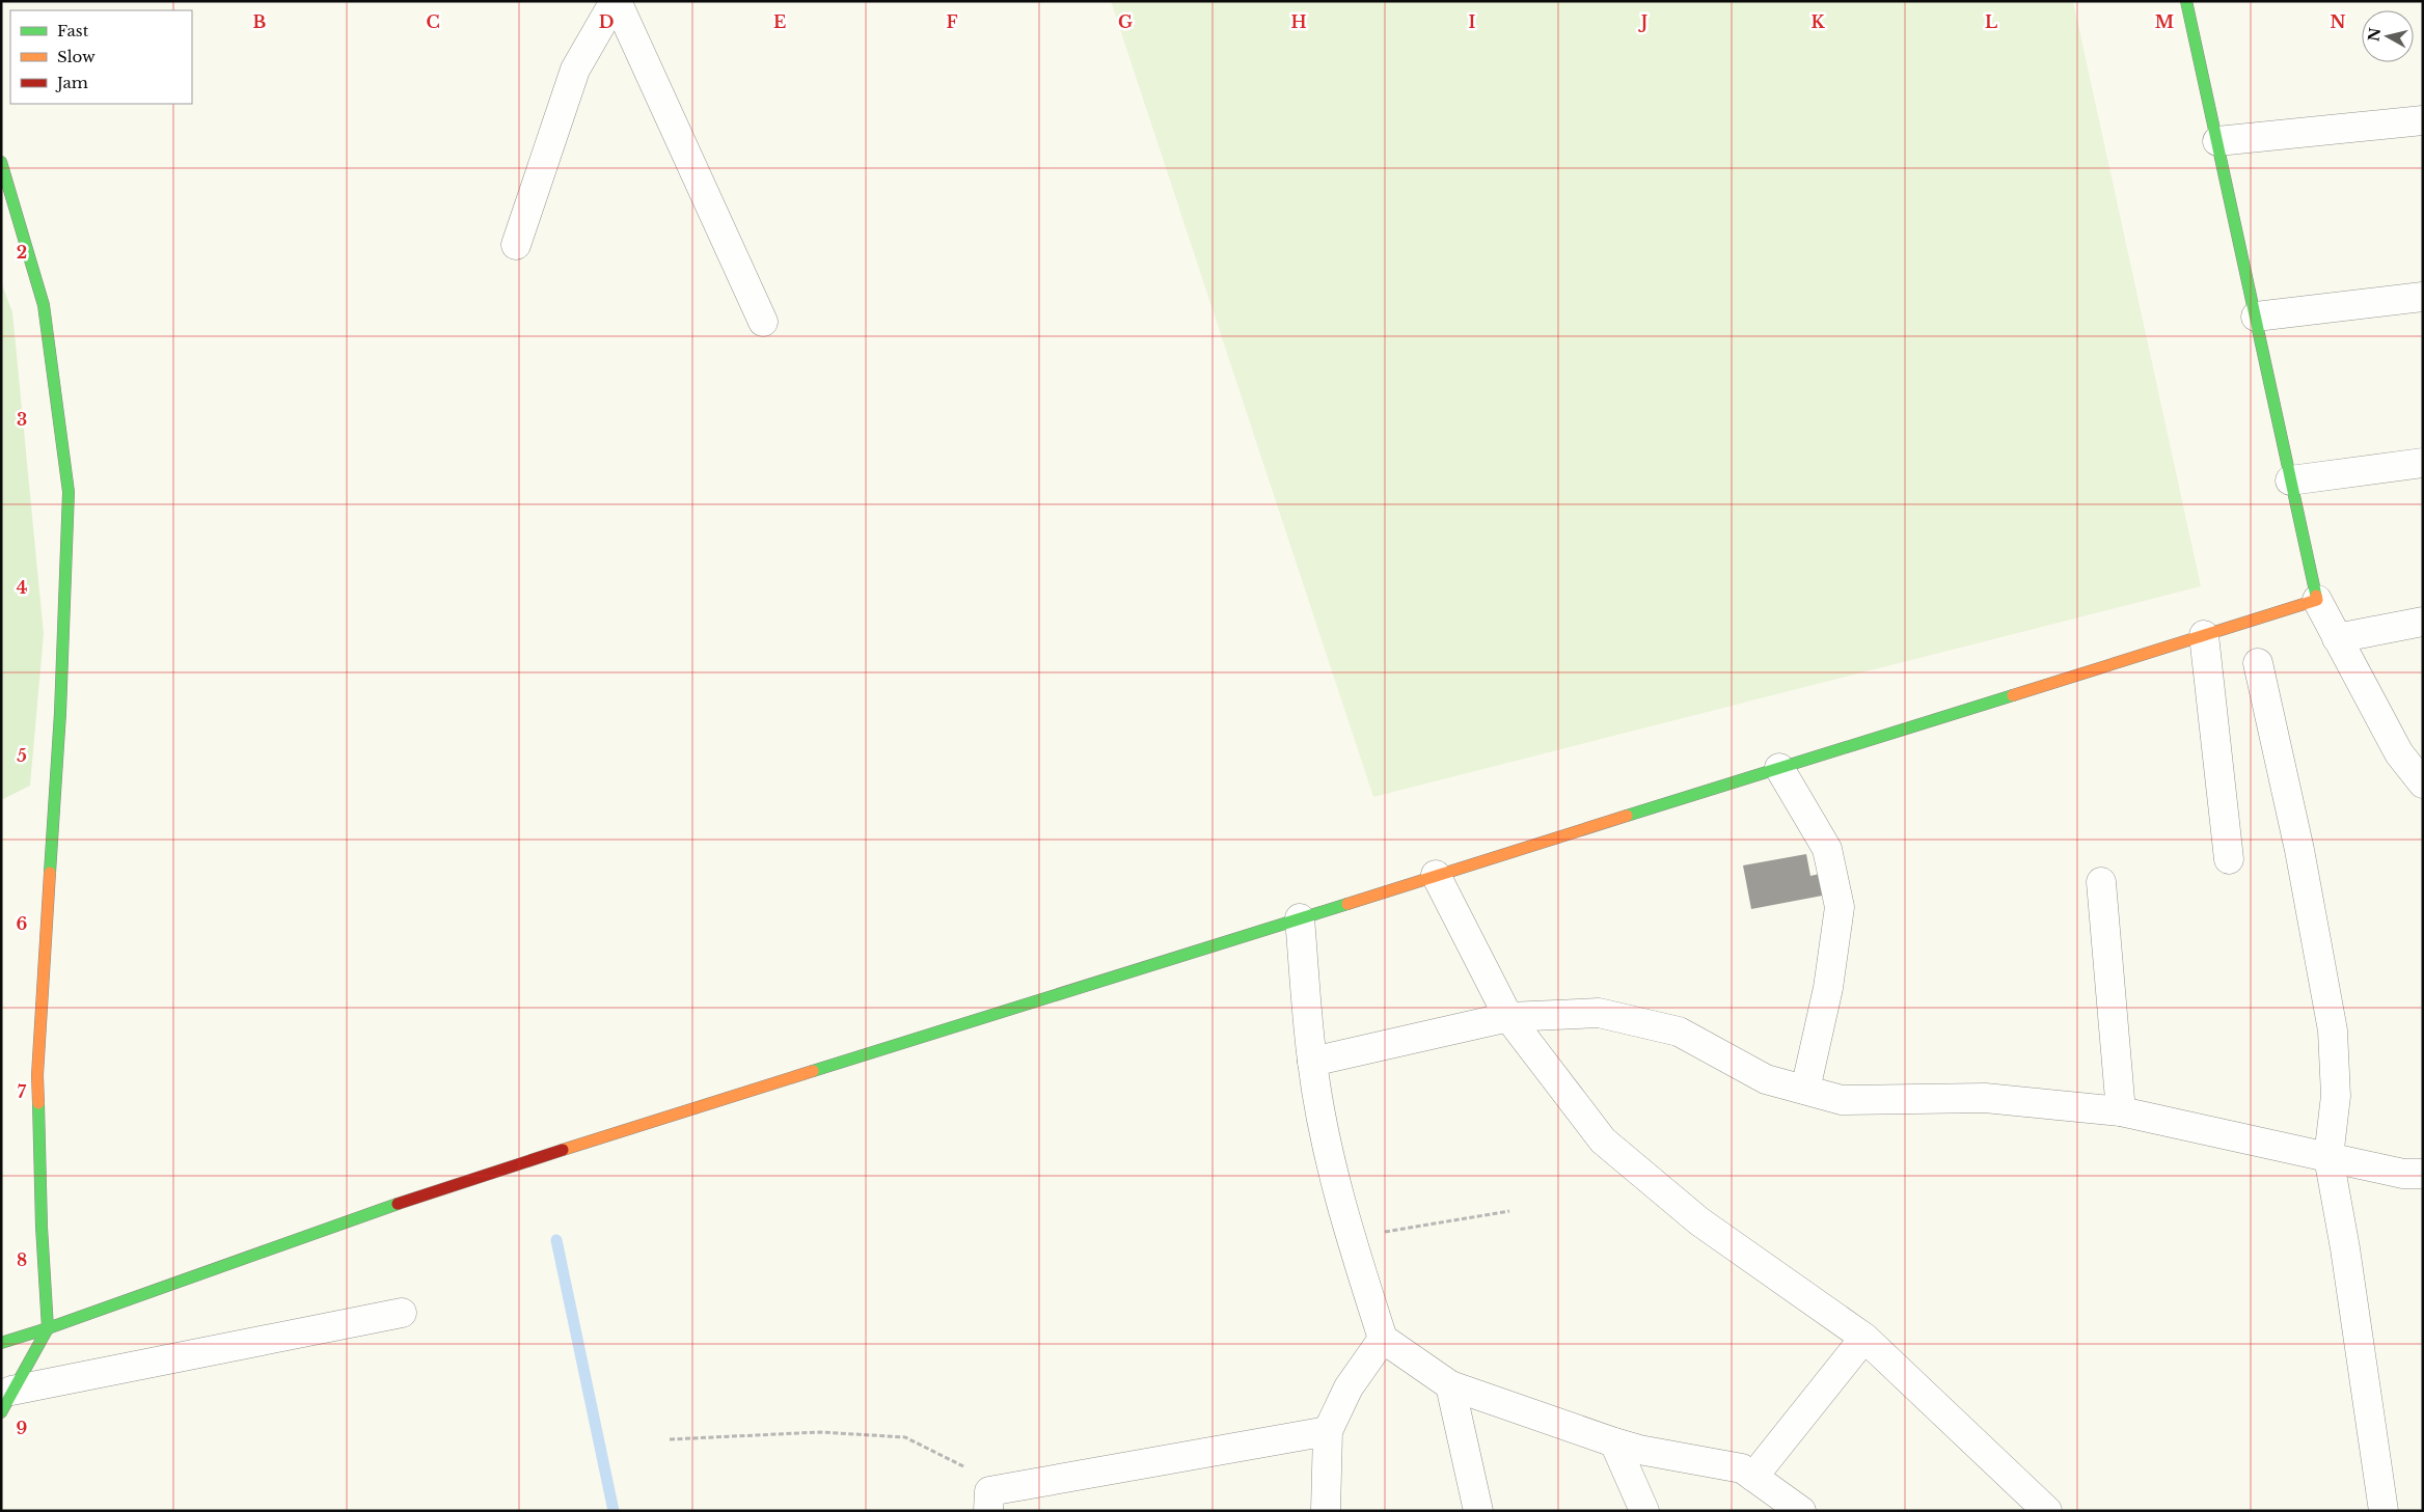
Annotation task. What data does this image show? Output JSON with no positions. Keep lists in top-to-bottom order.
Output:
{
  "legend": ["Fast", "Slow", "Jam"],
  "north": "left",
  "grid": {
    "columns": [
      "B",
      "C",
      "D",
      "E",
      "F",
      "G",
      "H",
      "I",
      "J",
      "K",
      "L",
      "M",
      "N"
    ],
    "rows": [
      "2",
      "3",
      "4",
      "5",
      "6",
      "7",
      "8",
      "9"
    ]
  }
}
